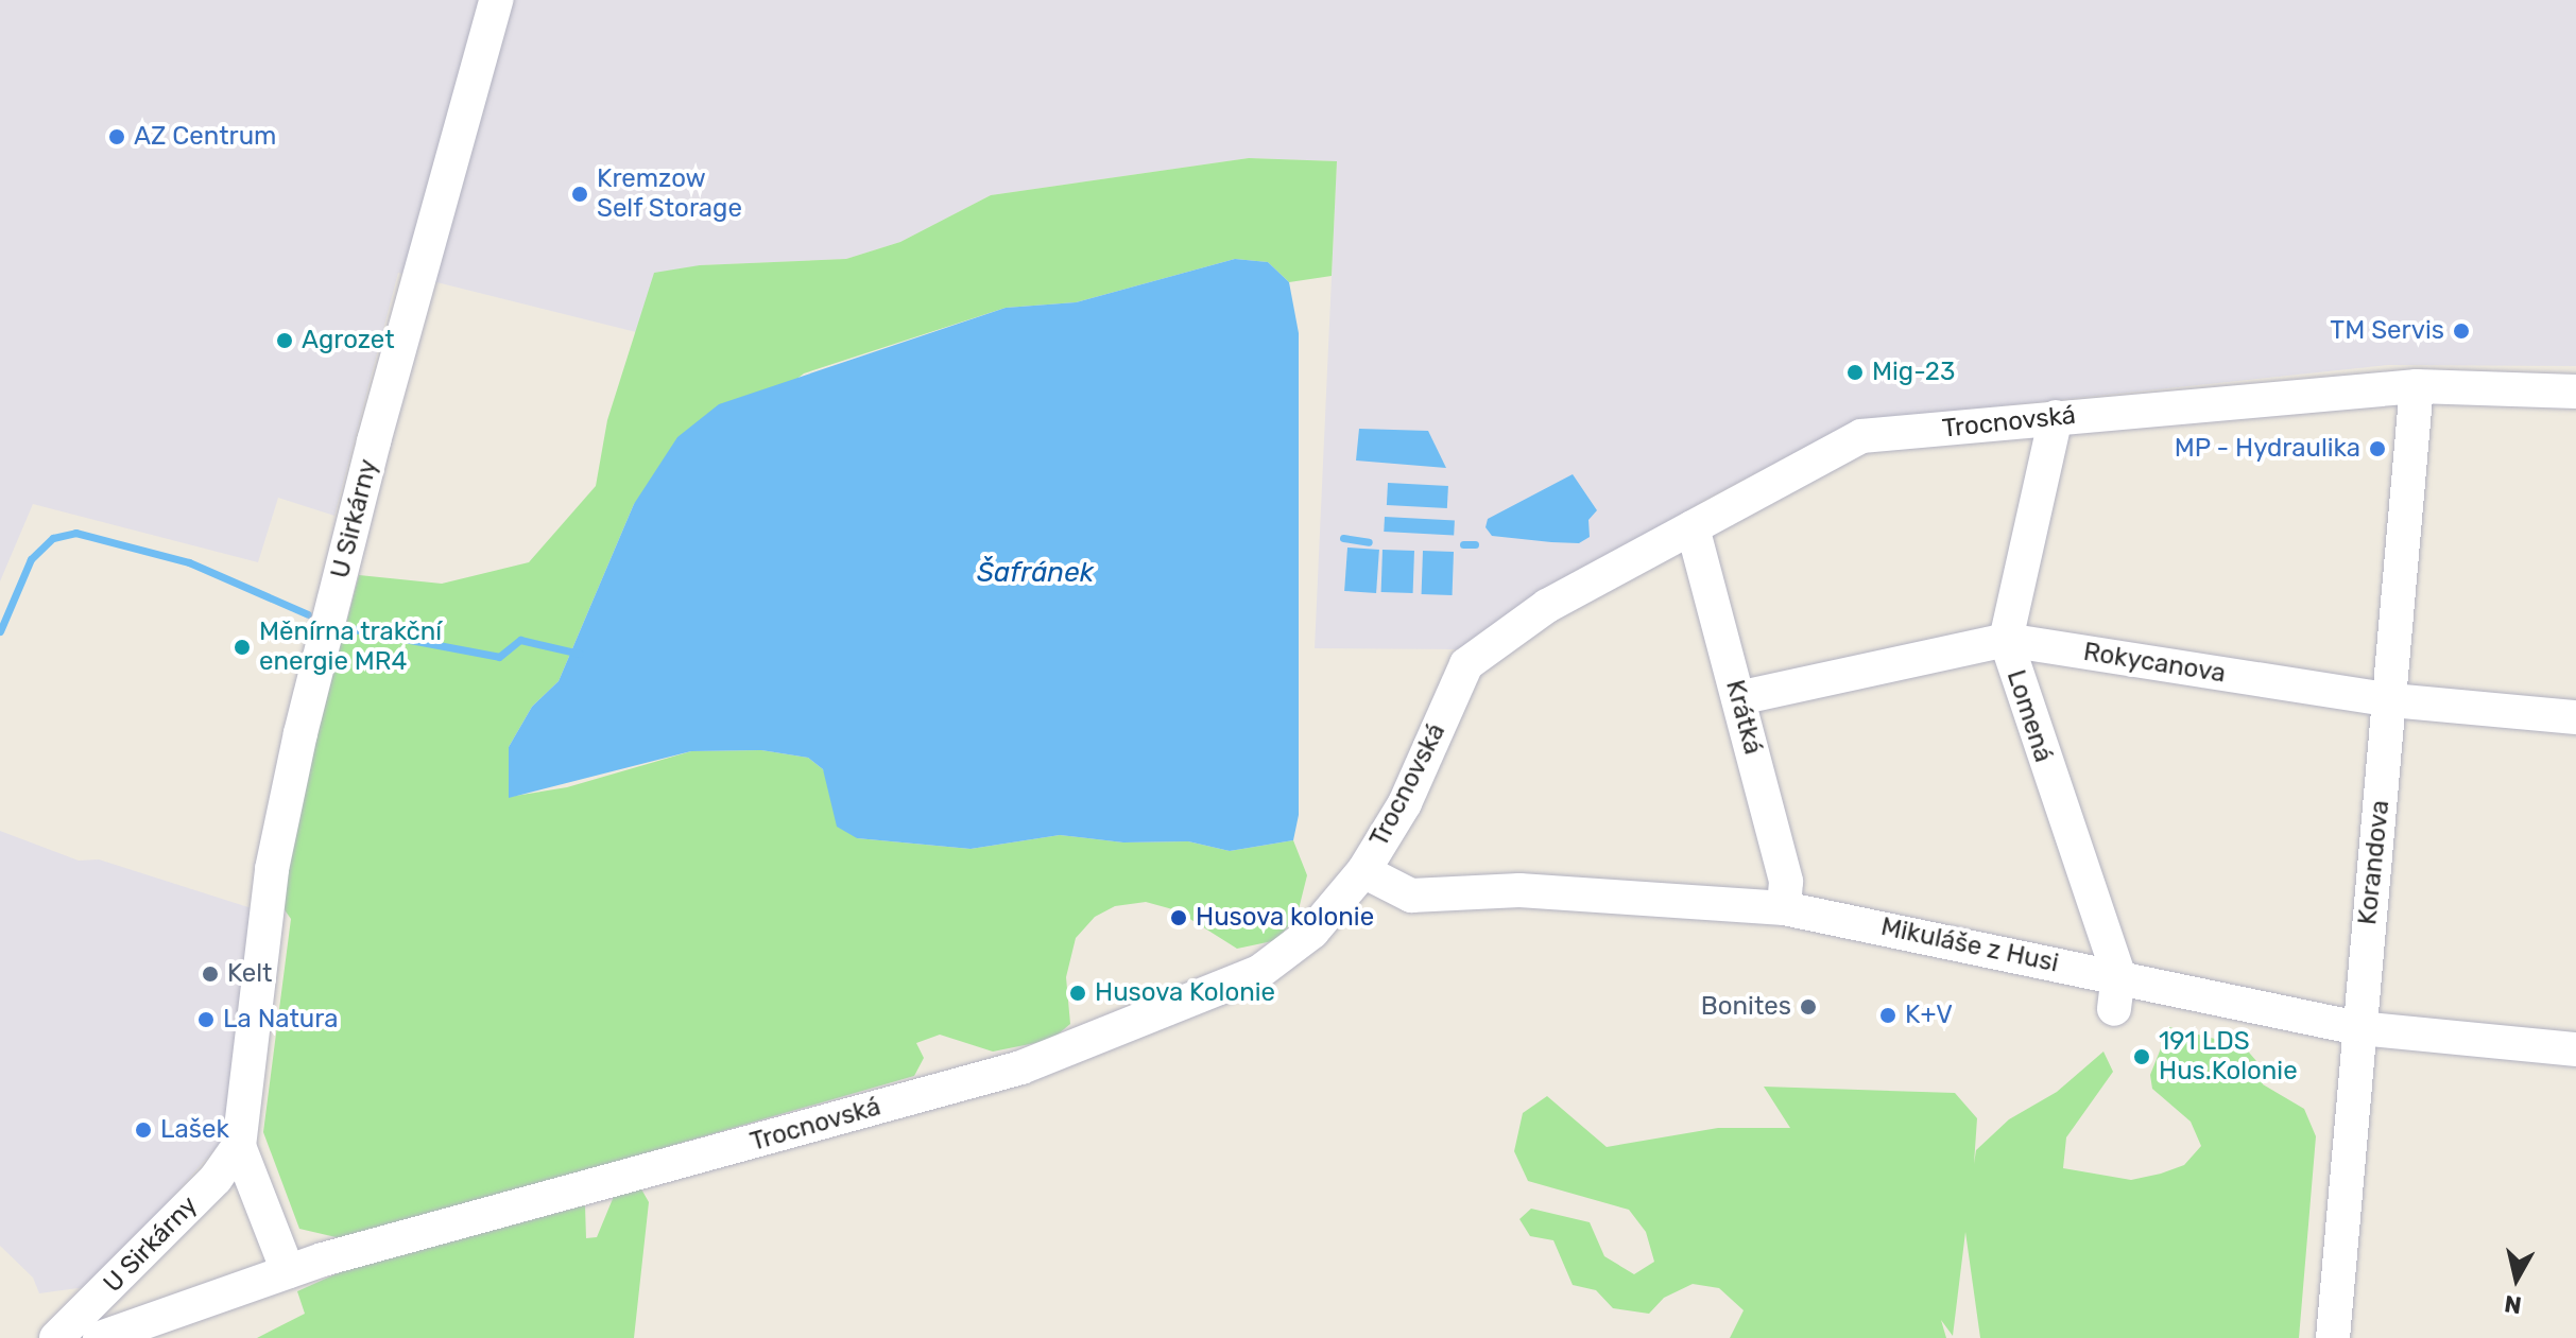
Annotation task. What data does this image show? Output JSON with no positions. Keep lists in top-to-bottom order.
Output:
{
  "streets": {
    "street": [
      "Trocnovská",
      "U Sirkárny",
      "Rokycanova",
      "Lomená",
      "Krátká",
      "Korandova",
      "Mikuláše z Husi"
    ]
  },
  "crossings": [
    ["Trocnovská", "U Sirkárny"],
    ["Trocnovská", "Lomená"],
    ["Trocnovská", "Krátká"],
    ["Trocnovská", "Korandova"],
    ["Trocnovská", "Mikuláše z Husi"],
    ["Rokycanova", "Lomená"],
    ["Rokycanova", "Krátká"],
    ["Rokycanova", "Korandova"],
    ["Lomená", "Mikuláše z Husi"],
    ["Krátká", "Mikuláše z Husi"],
    ["Korandova", "Mikuláše z Husi"]
  ],
  "water": ["Šafránek"],
  "places": [
    "AZ Centrum",
    "Kremzow Self Storage",
    "TM Servis",
    "Agrozet",
    "Mig-23",
    "MP - Hydraulika",
    "Měnírna trakční energie MR4",
    "Husova kolonie",
    "Kelt",
    "Husova Kolonie",
    "Bonites",
    "K+V",
    "La Natura",
    "191 LDS Hus.Kolonie",
    "Lašek"
  ],
  "north": "bottom"
}
